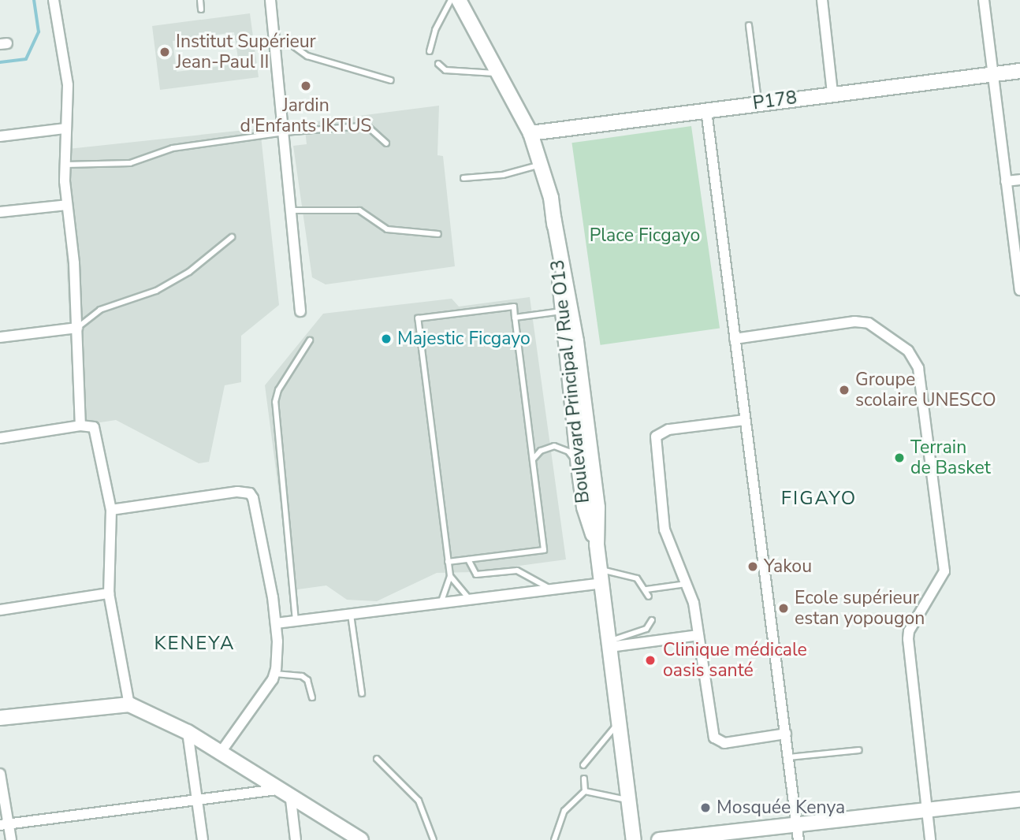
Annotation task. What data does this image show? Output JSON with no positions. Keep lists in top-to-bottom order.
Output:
{
  "streets": {
    "street": ["P178", "Boulevard Principal / Rue O13"]
  },
  "crossings": [
    ["P178", "Boulevard Principal / Rue O13"]
  ],
  "districts": ["FIGAYO", "KENEYA"],
  "parks": ["Place Ficgayo"],
  "places": [
    "Institut Supérieur Jean-Paul II",
    "Jardin d'Enfants IKTUS",
    "Majestic Ficgayo",
    "Groupe scolaire UNESCO",
    "Terrain de Basket",
    "Yakou",
    "Ecole supérieur estan yopougon",
    "Clinique médicale oasis santé",
    "Mosquée Kenya"
  ]
}
